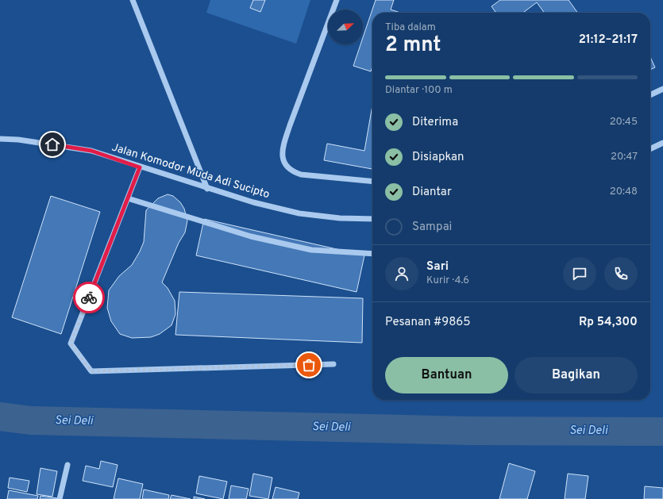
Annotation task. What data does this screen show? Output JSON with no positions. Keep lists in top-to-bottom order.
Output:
{
  "streets": {
    "street": ["Jalan Komodor Muda Adi Sucipto"]
  },
  "water": ["Sei Deli"],
  "north": "top right",
  "page": {
    "heading": ["2 mnt", "Tiba dalam", "21:12–21:17"],
    "panel": [
      "Sari",
      "Kurir · 4.6",
      "Pesanan #9865",
      "Rp 54,300"
    ],
    "bar": "Diantar · 100 m",
    "list": [
      ["Diterima", "20:45"],
      ["Disiapkan", "20:47"],
      ["Diantar", "20:48"],
      "Sampai"
    ],
    "buttons": ["Bantuan", "Bagikan"]
  }
}
